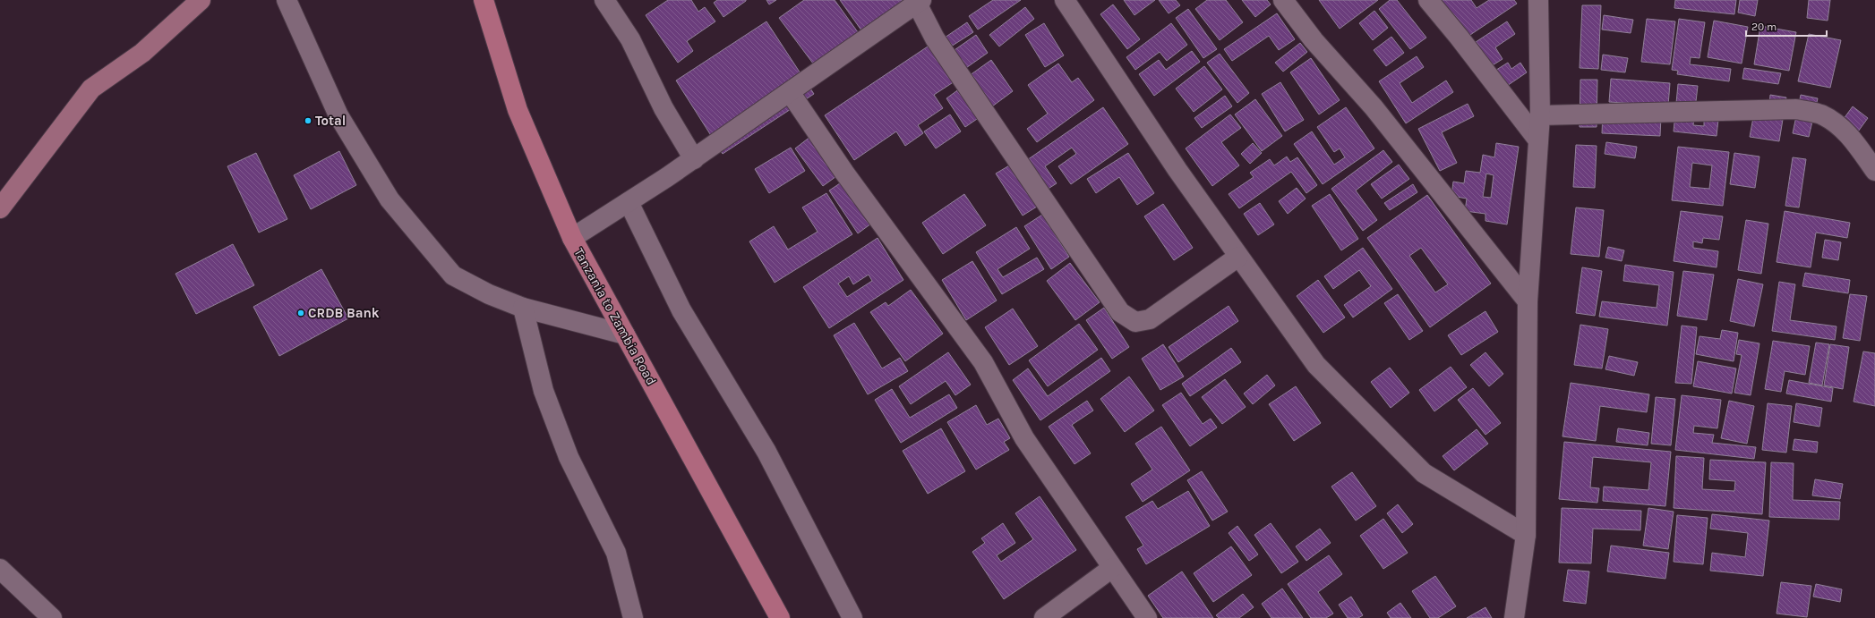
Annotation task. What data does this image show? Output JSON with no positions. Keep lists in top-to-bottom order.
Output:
{
  "streets": {
    "highway": ["Tanzania to Zambia Road"]
  },
  "places": ["Total", "CRDB Bank"],
  "scale_bar": "20 m"
}
